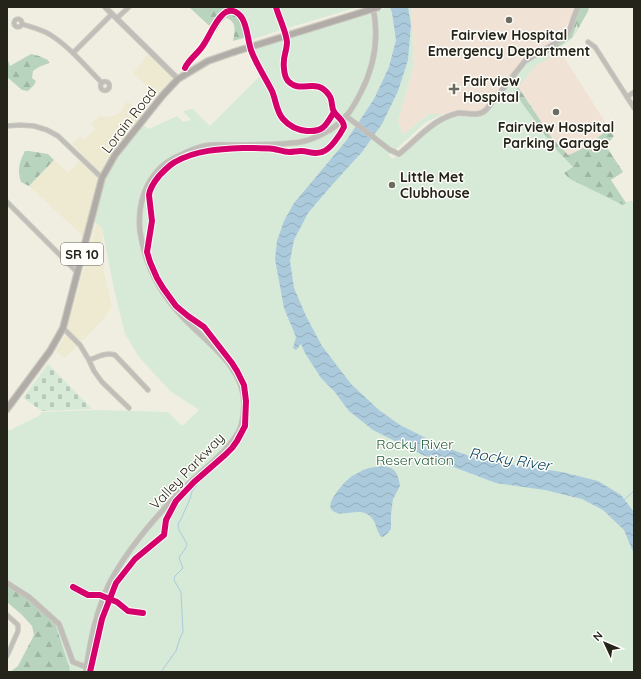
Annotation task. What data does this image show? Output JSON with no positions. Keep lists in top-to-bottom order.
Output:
{
  "streets": {
    "main road": ["Lorain Road", "SR 10"],
    "street": ["Valley Parkway"]
  },
  "water": ["Rocky River"],
  "parks": ["Rocky River Reservation"],
  "places": {
    "other": ["Fairview Hospital Emergency Department", "Fairview Hospital Parking Garage", "Little Met Clubhouse"],
    "health": ["Fairview Hospital"]
  },
  "north": "top left"
}
